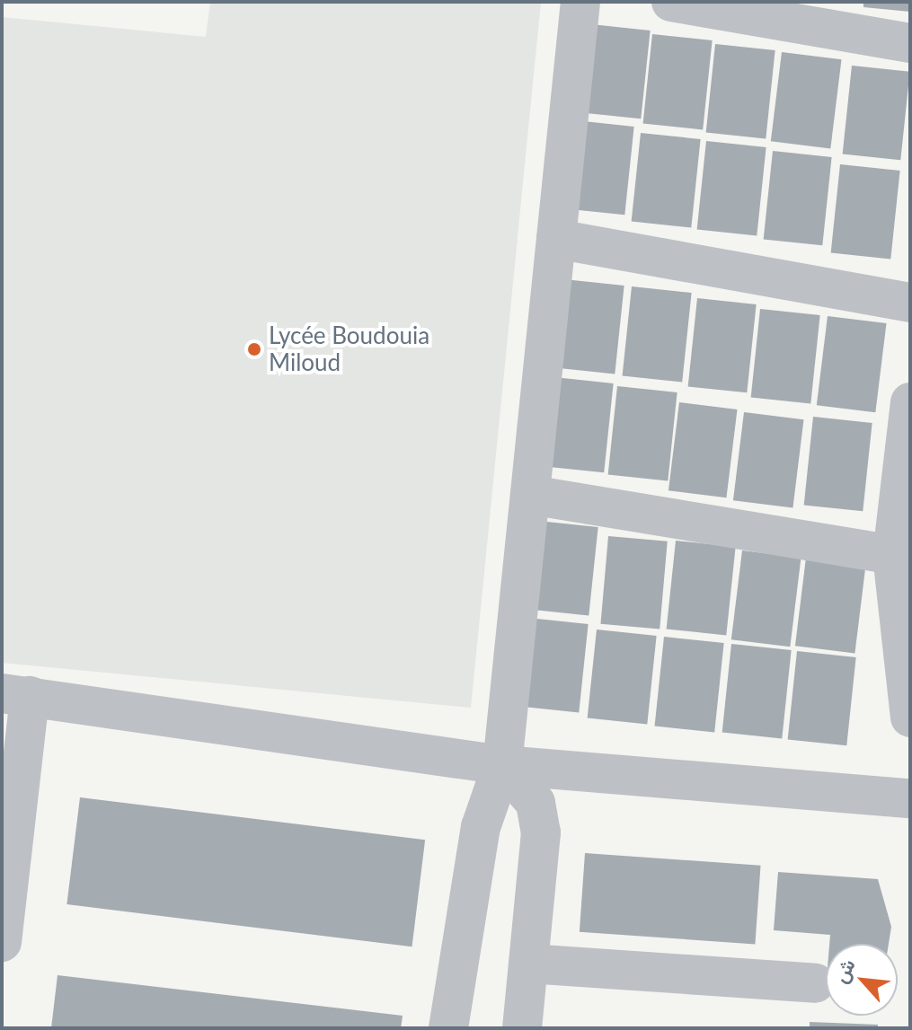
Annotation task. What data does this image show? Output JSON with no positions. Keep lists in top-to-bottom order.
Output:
{
  "places": ["Lycée Boudouia Miloud"],
  "north": "top left"
}
